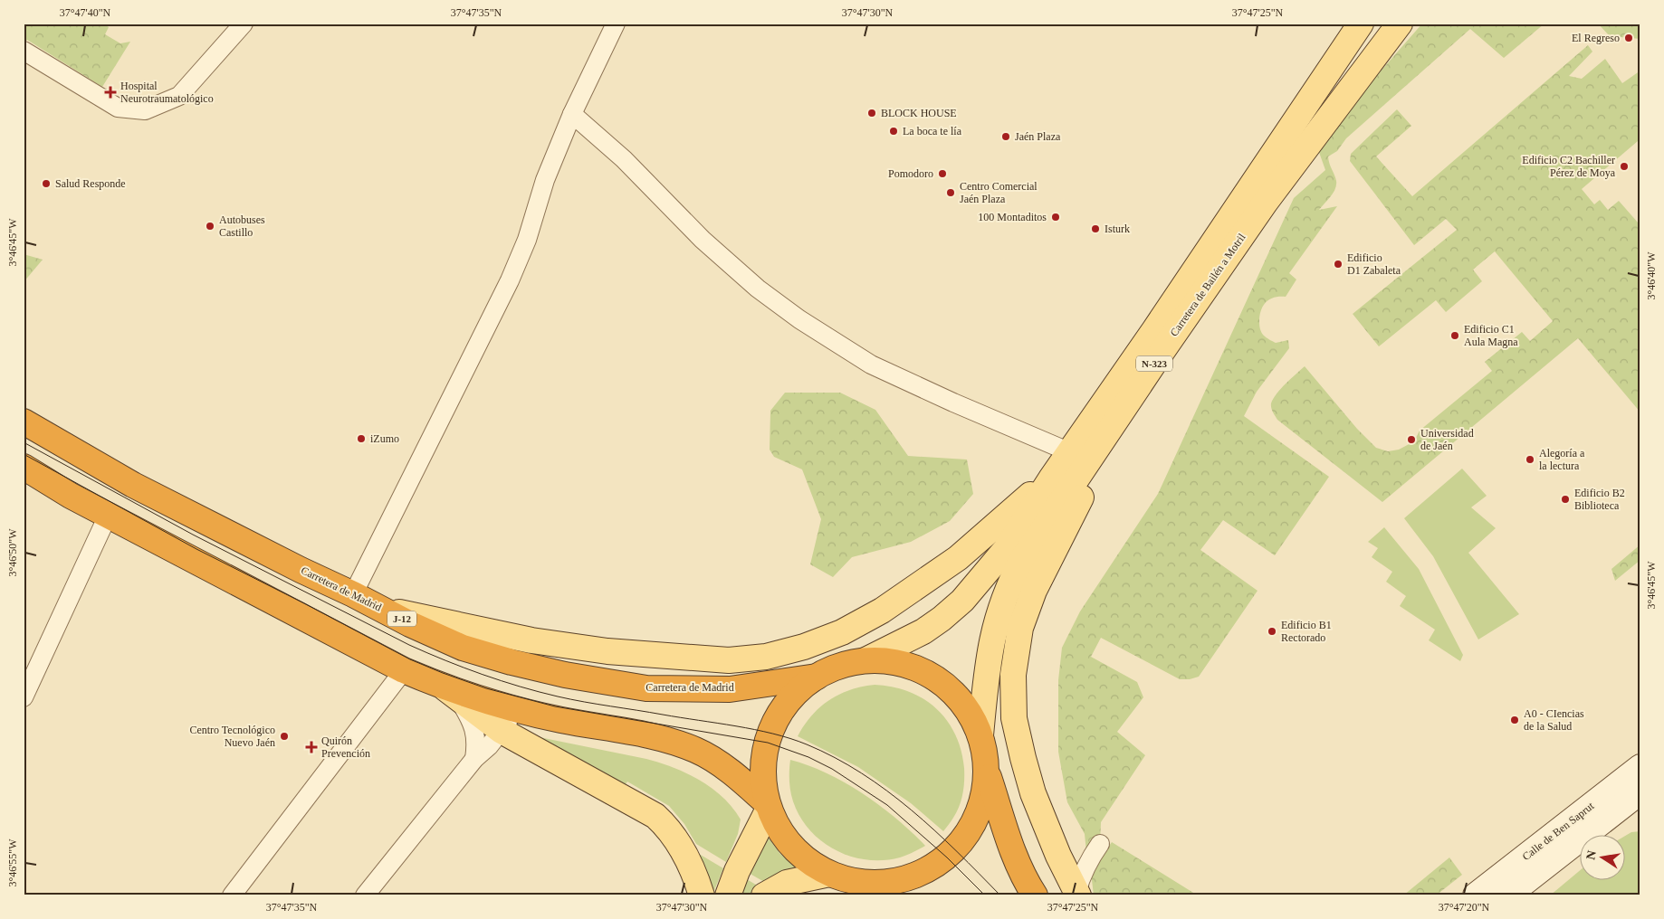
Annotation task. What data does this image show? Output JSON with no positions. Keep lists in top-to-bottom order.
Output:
{
  "streets": {
    "highway": ["Carretera de Madrid", "J-12"],
    "main road": ["Carretera de Bailén a Motril", "N-323"],
    "street": ["Calle de Ben Saprut"]
  },
  "places": {
    "other": [
      "El Regreso",
      "BLOCK HOUSE",
      "La boca te lía",
      "Jaén Plaza",
      "Edificio C2 Bachiller Pérez de Moya",
      "Pomodoro",
      "Salud Responde",
      "Centro Comercial Jaén Plaza",
      "100 Montaditos",
      "Autobuses Castillo",
      "Isturk",
      "Edificio D1 Zabaleta",
      "Edificio C1 Aula Magna",
      "iZumo",
      "Universidad de Jaén",
      "Alegoría a la lectura",
      "Edificio B2 Biblioteca",
      "Edificio B1 Rectorado",
      "A0 - CIencias de la Salud",
      "Centro Tecnológico Nuevo Jaén"
    ],
    "health": ["Hospital Neurotraumatológico", "Quirón Prevención"]
  },
  "north": "left",
  "coordinates": [
    "37°47'40\"N",
    "37°47'35\"N",
    "37°47'30\"N",
    "37°47'25\"N",
    "3°46'45\"W",
    "3°46'40\"W",
    "3°46'50\"W",
    "3°46'55\"W",
    "37°47'20\"N"
  ]
}
